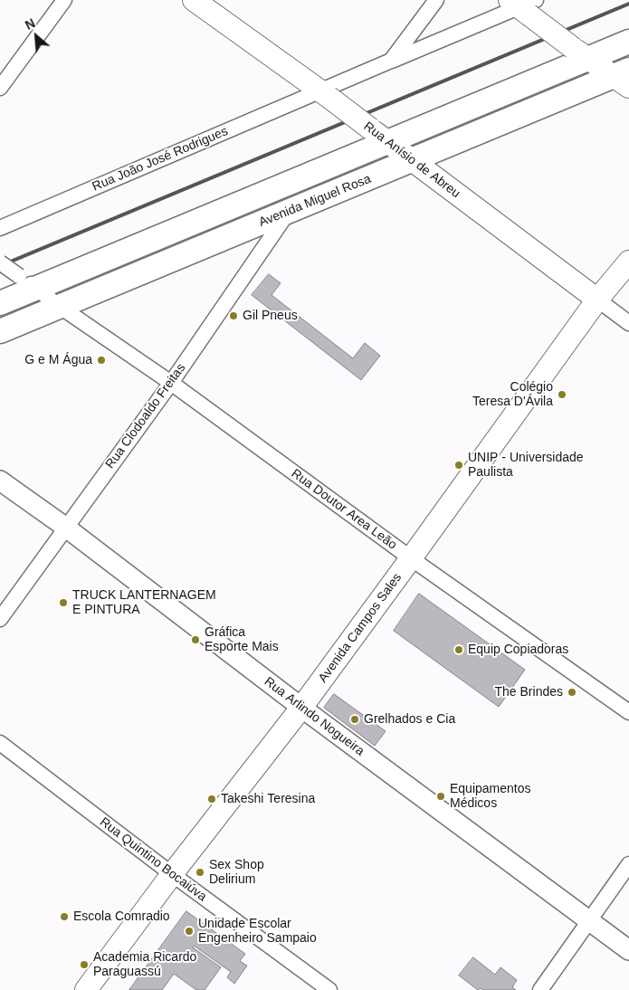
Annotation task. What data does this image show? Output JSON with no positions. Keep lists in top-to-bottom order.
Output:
{
  "streets": {
    "main road": ["Rua Anísio de Abreu", "Avenida Miguel Rosa", "Avenida Campos Sales"],
    "street": [
      "Rua João José Rodrigues",
      "Rua Clodoaldo Freitas",
      "Rua Doutor Area Leão",
      "Rua Arlindo Nogueira",
      "Rua Quintino Bocaiúva"
    ]
  },
  "crossings": [
    ["Rua João José Rodrigues", "Rua Anísio de Abreu"],
    ["Rua Anísio de Abreu", "Avenida Miguel Rosa"],
    ["Rua Anísio de Abreu", "Avenida Campos Sales"],
    ["Avenida Miguel Rosa", "Rua Clodoaldo Freitas"],
    ["Avenida Miguel Rosa", "Rua Doutor Area Leão"],
    ["Rua Clodoaldo Freitas", "Rua Doutor Area Leão"],
    ["Rua Clodoaldo Freitas", "Rua Arlindo Nogueira"],
    ["Rua Doutor Area Leão", "Avenida Campos Sales"],
    ["Avenida Campos Sales", "Rua Arlindo Nogueira"],
    ["Avenida Campos Sales", "Rua Quintino Bocaiúva"]
  ],
  "places": [
    "Gil Pneus",
    "G e M Água",
    "Colégio Teresa D'Ávila",
    "UNIP - Universidade Paulista",
    "TRUCK LANTERNAGEM E PINTURA",
    "Gráfica Esporte Mais",
    "Equip Copiadoras",
    "The Brindes",
    "Grelhados e Cia",
    "Equipamentos Médicos",
    "Takeshi Teresina",
    "Sex Shop Delirium",
    "Escola Comradio",
    "Unidade Escolar Engenheiro Sampaio",
    "Academia Ricardo Paraguassú"
  ],
  "north": "top left"
}
